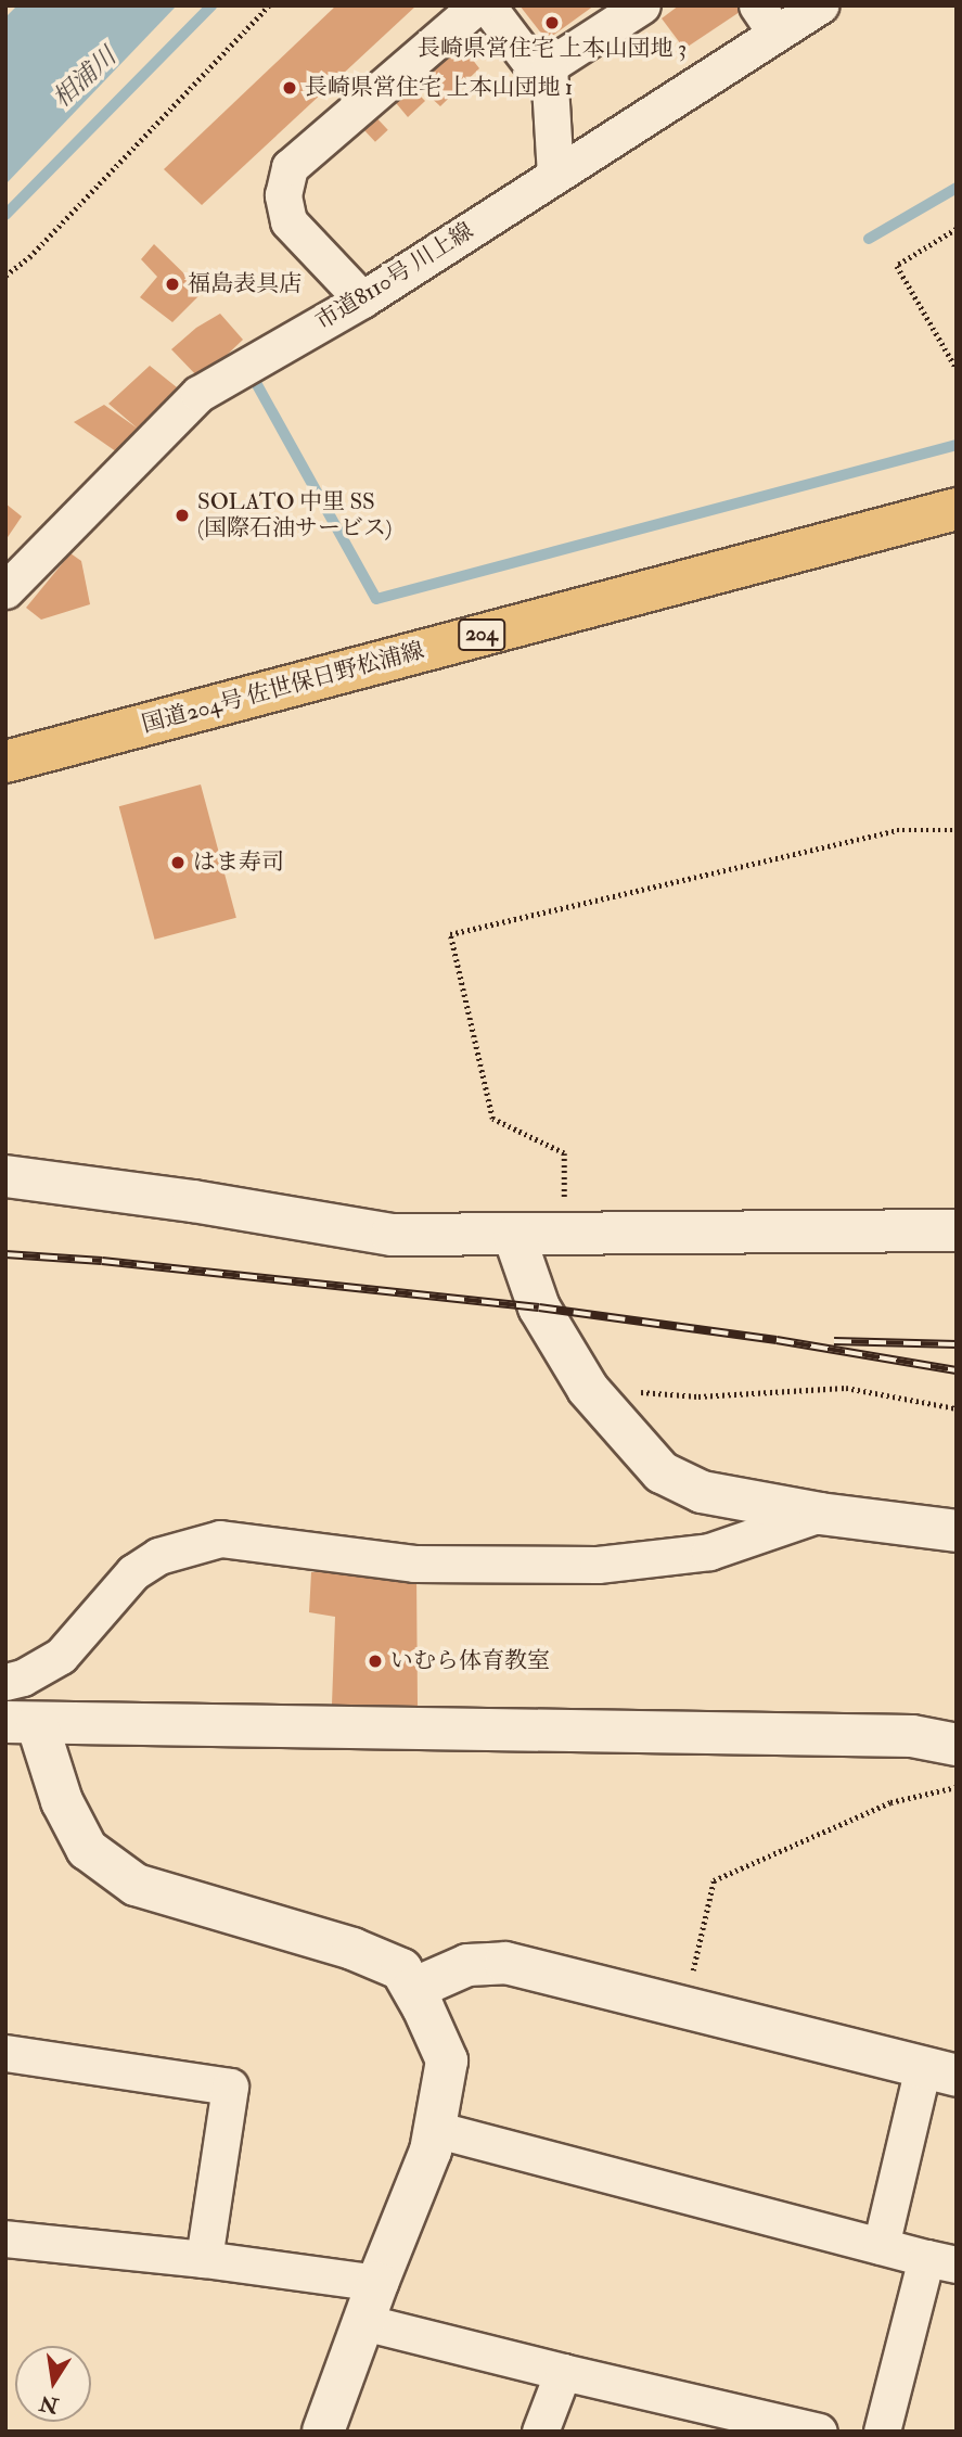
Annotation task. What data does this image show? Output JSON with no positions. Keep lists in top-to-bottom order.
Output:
{
  "streets": {
    "highway": ["204", "国道204号 佐世保日野松浦線"],
    "street": ["市道8110号 川上線"]
  },
  "water": ["相浦川"],
  "places": [
    "長崎県営住宅 上本山団地 3",
    "長崎県営住宅 上本山団地 1",
    "福島表具店",
    "SOLATO 中里 SS (国際石油サービス)",
    "はま寿司",
    "いむら体育教室"
  ],
  "north": "bottom"
}
